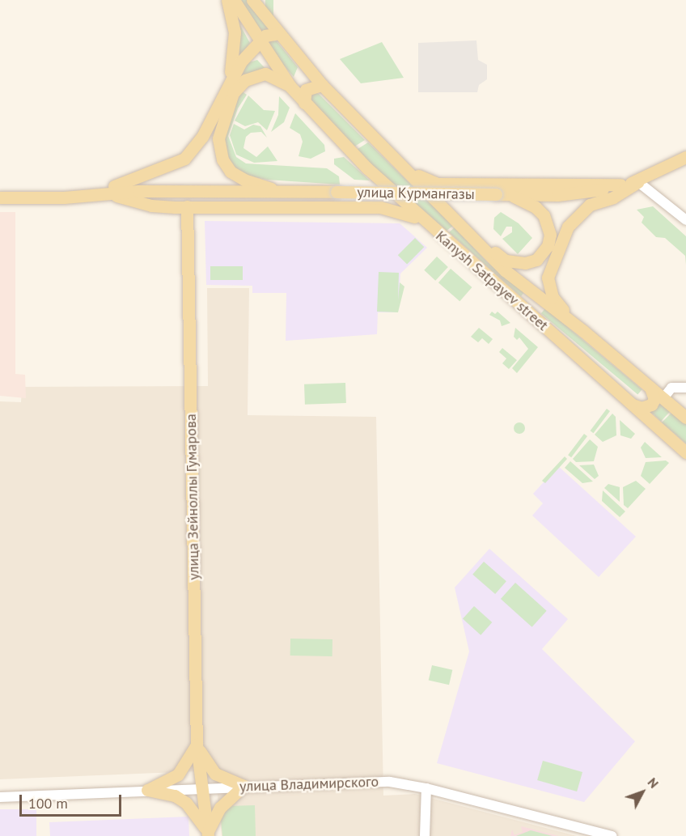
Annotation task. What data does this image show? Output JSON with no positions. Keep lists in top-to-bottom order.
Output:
{
  "streets": {
    "main road": ["улица Курмангазы", "Kanysh Satpayev street", "улица Зейноллы Гумарова"],
    "street": ["улица Владимирского"]
  },
  "crossings": [
    ["улица Зейноллы Гумарова", "улица Владимирского"]
  ],
  "scale_bar": "100 m",
  "north": "top right"
}
